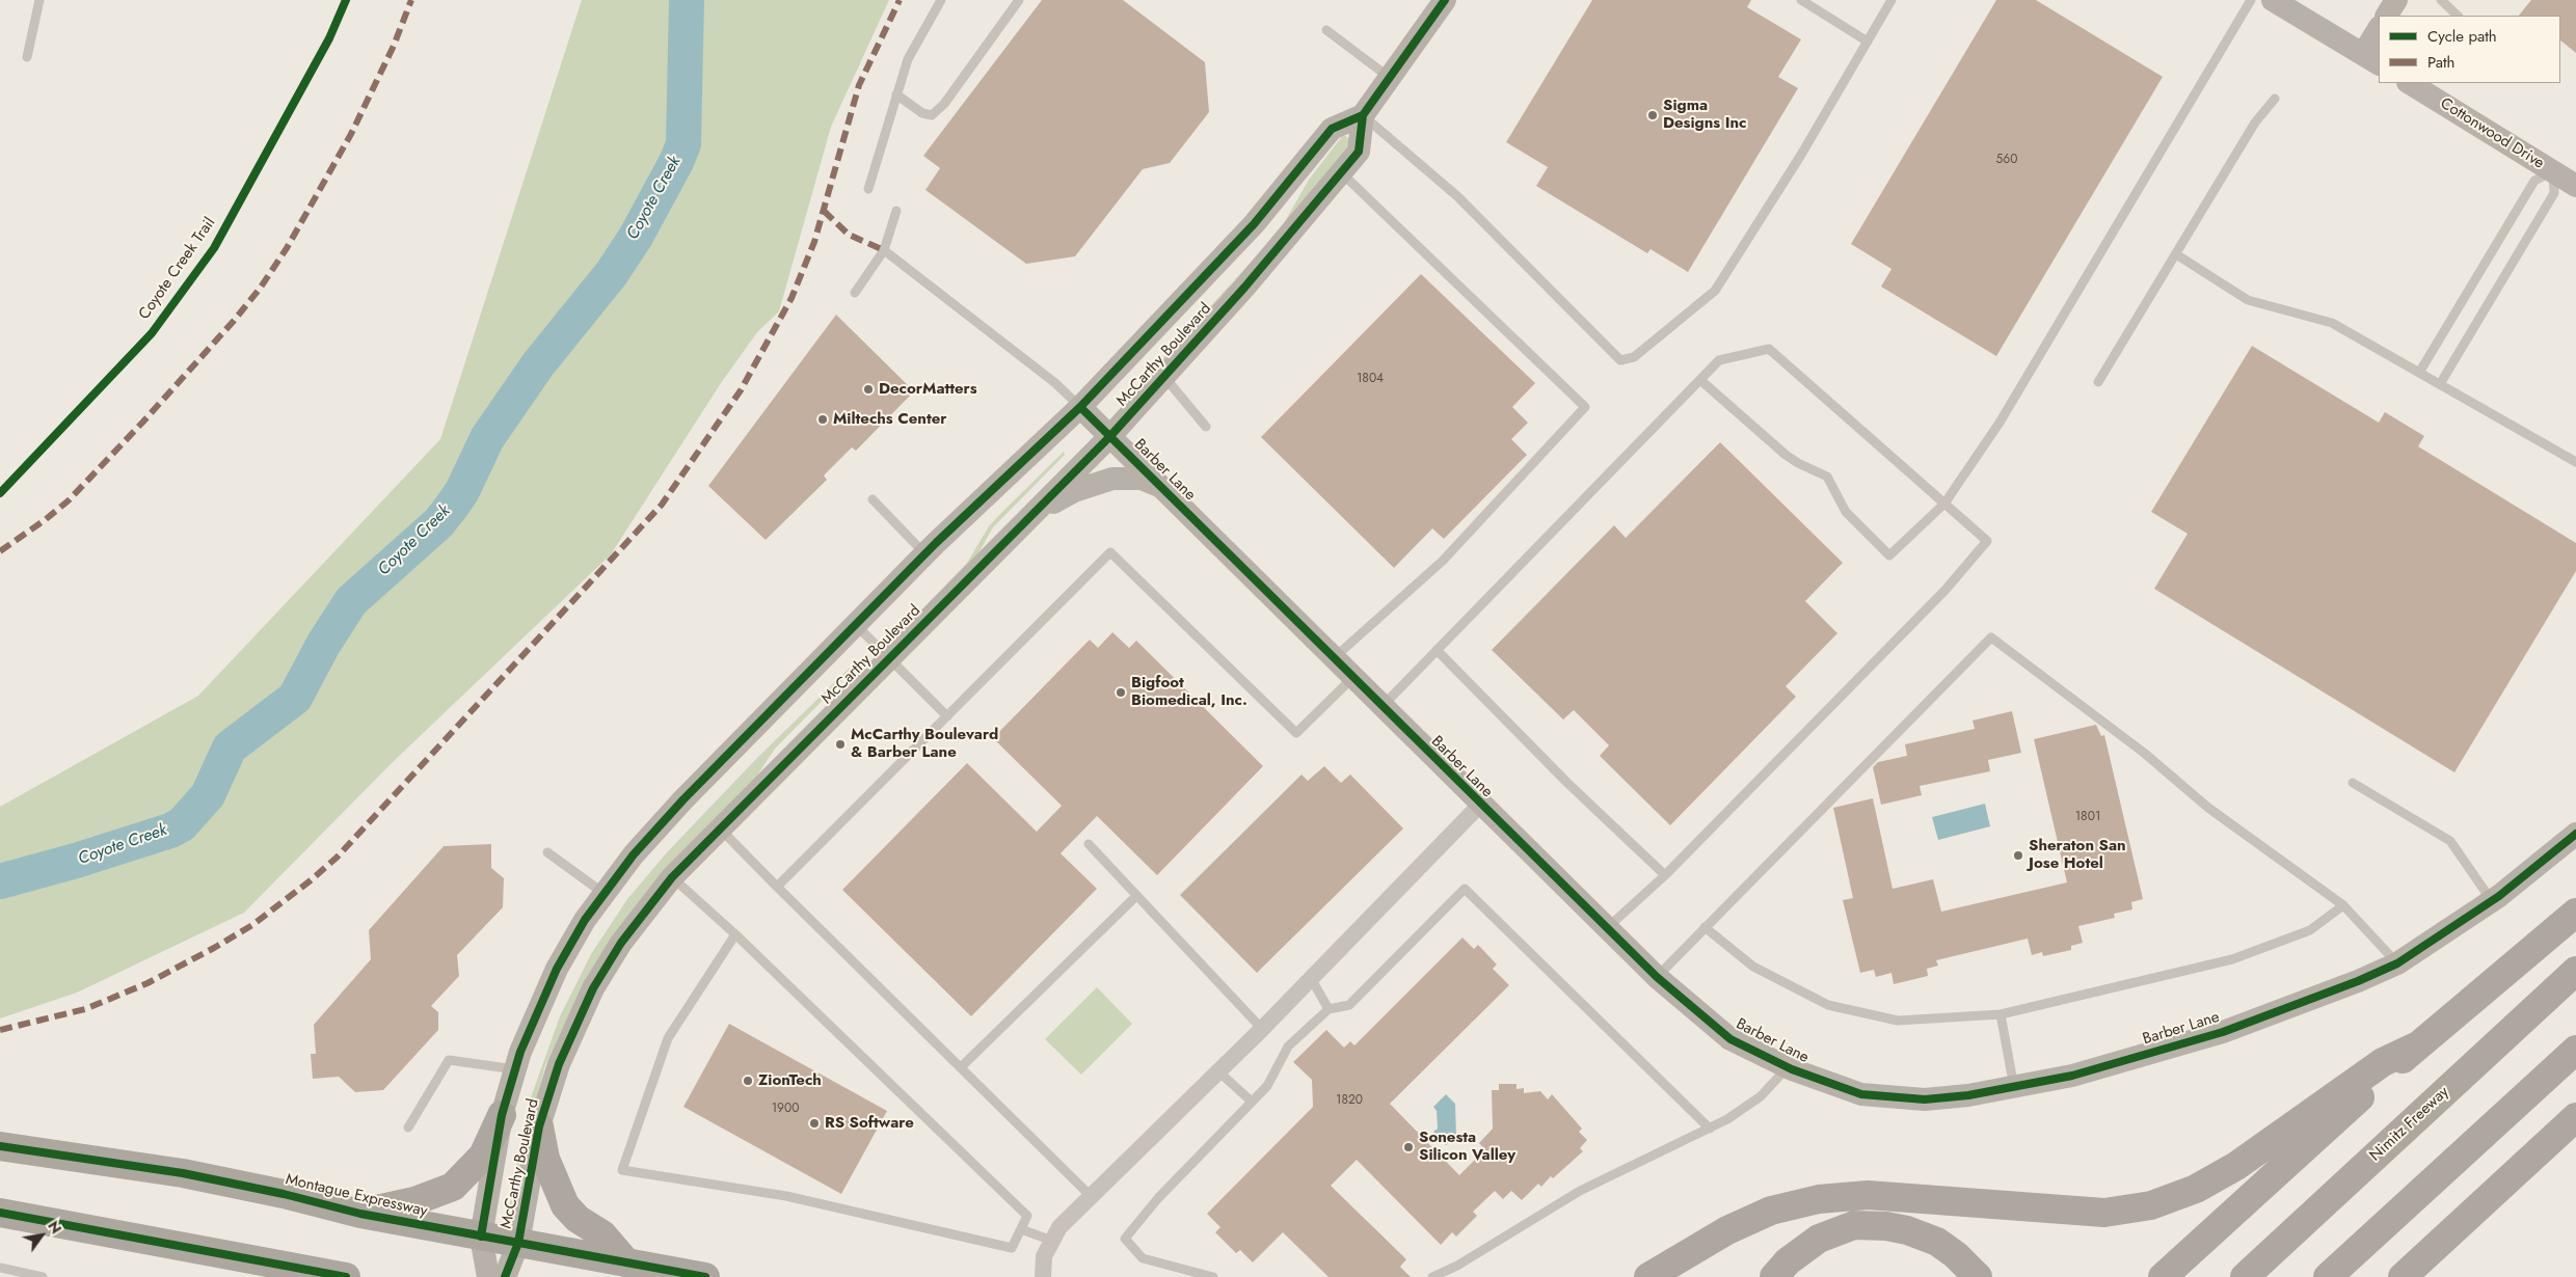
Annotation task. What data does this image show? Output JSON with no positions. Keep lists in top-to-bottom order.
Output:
{
  "streets": {
    "highway": ["Nimitz Freeway", "Montague Expressway"],
    "main road": ["Cottonwood Drive", "McCarthy Boulevard", "Barber Lane"],
    "cycle path": ["Coyote Creek Trail"]
  },
  "crossings": [
    ["McCarthy Boulevard", "Barber Lane"],
    ["McCarthy Boulevard", "Montague Expressway"]
  ],
  "water": ["Coyote Creek"],
  "places": [
    "Sigma Designs Inc",
    "DecorMatters",
    "Miltechs Center",
    "Bigfoot Biomedical, Inc.",
    "McCarthy Boulevard & Barber Lane",
    "Sheraton San Jose Hotel",
    "ZionTech",
    "RS Software",
    "Sonesta Silicon Valley"
  ],
  "house_numbers": [
    "560",
    "1804",
    "1801",
    "1820",
    "1900"
  ],
  "legend": ["Cycle path", "Path"],
  "north": "top right"
}
